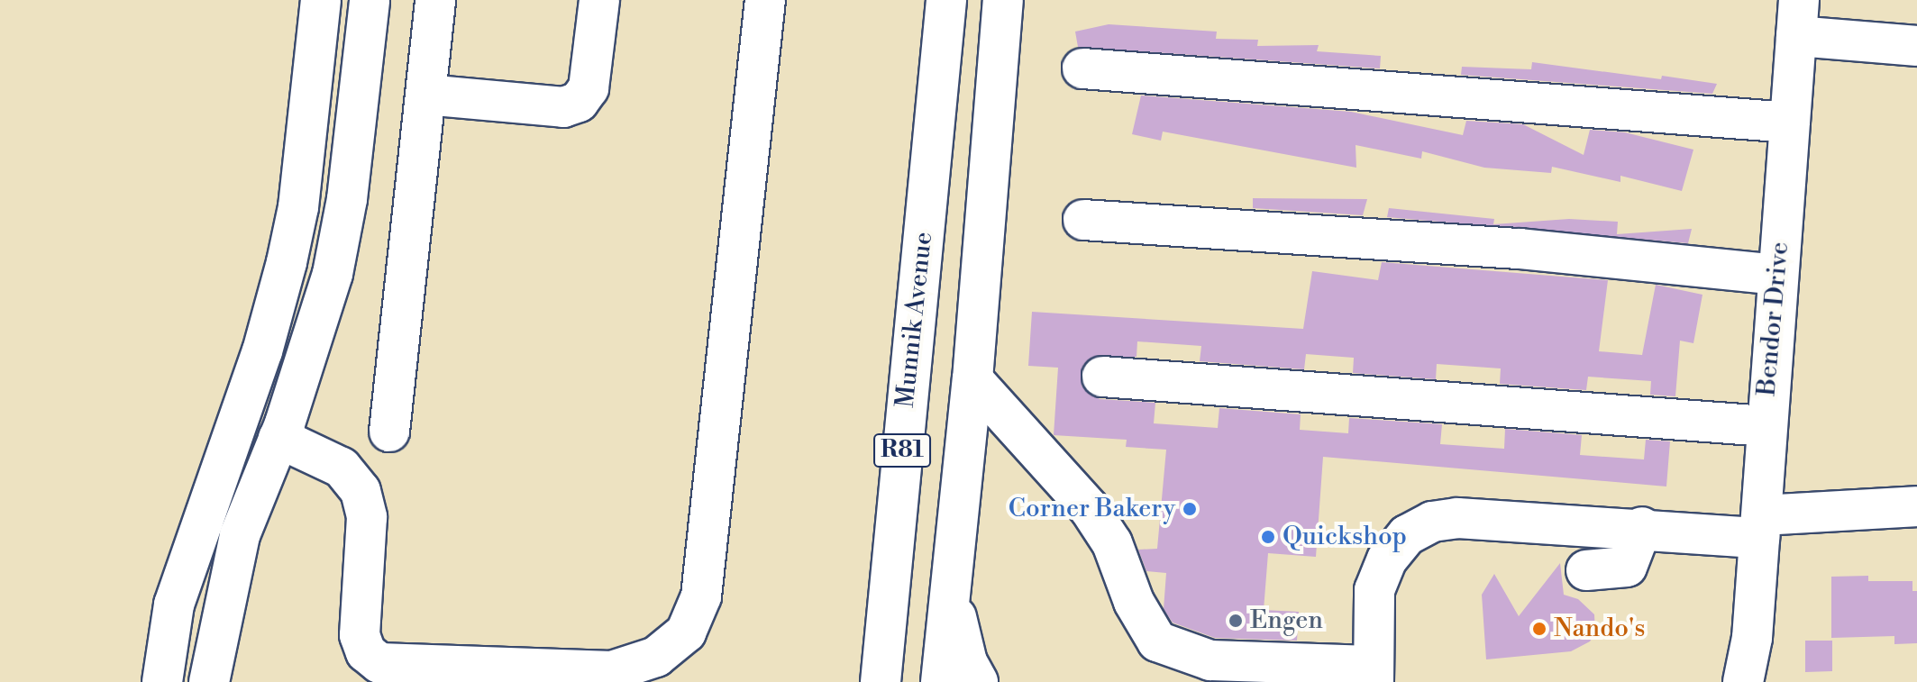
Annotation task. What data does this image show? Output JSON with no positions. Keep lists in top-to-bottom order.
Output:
{
  "streets": {
    "street": ["Bendor Drive", "Munnik Avenue", "R81"]
  },
  "places": [
    "Corner Bakery",
    "Quickshop",
    "Engen",
    "Nando's"
  ]
}
